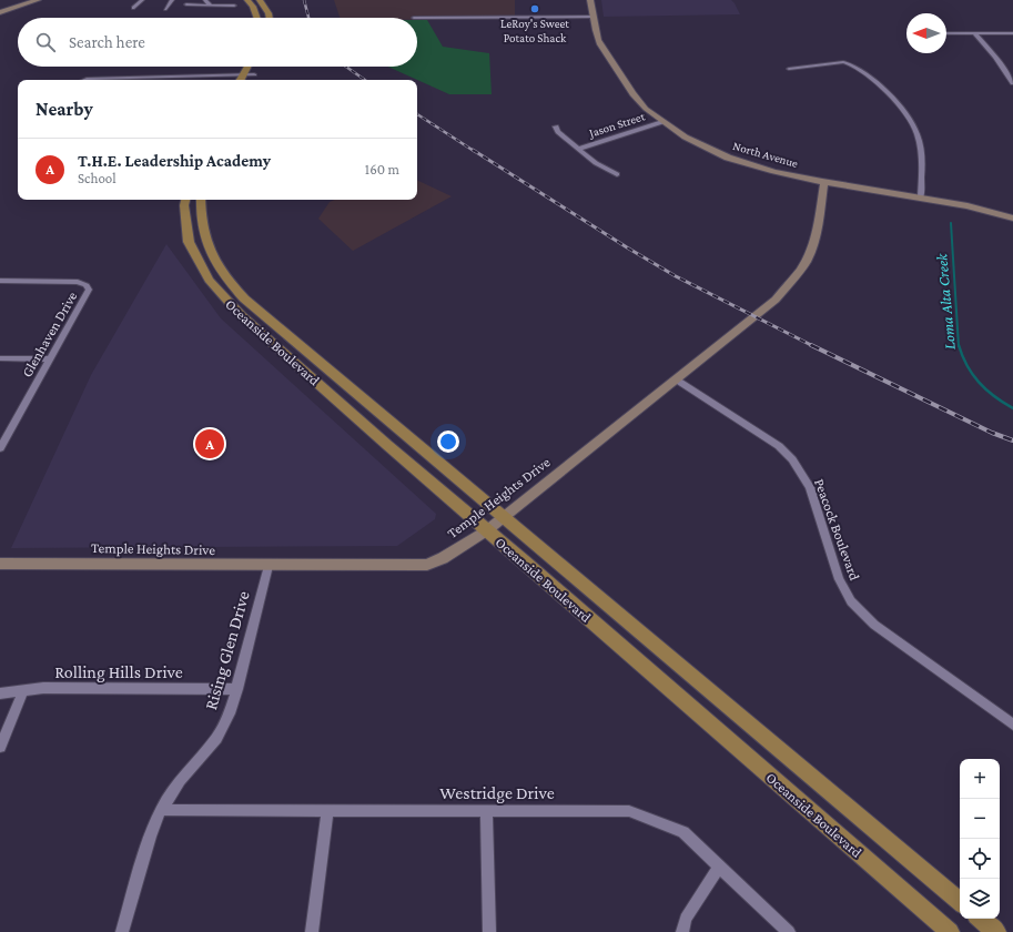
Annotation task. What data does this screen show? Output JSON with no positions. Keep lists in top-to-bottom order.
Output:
{
  "streets": {
    "main road": ["Oceanside Boulevard"],
    "street": [
      "Jason Street",
      "North Avenue",
      "Glenhaven Drive",
      "Temple Heights Drive",
      "Peacock Boulevard",
      "Rising Glen Drive",
      "Rolling Hills Drive",
      "Westridge Drive"
    ]
  },
  "crossings": [
    ["Jason Street", "North Avenue"],
    ["North Avenue", "Temple Heights Drive"],
    ["Oceanside Boulevard", "Temple Heights Drive"],
    ["Temple Heights Drive", "Peacock Boulevard"],
    ["Temple Heights Drive", "Rising Glen Drive"],
    ["Rising Glen Drive", "Rolling Hills Drive"],
    ["Rising Glen Drive", "Westridge Drive"]
  ],
  "water": ["Loma Alta Creek"],
  "places": ["LeRoy's Sweet Potato Shack"],
  "north": "left",
  "page": {
    "search": "Search here",
    "heading": "Nearby",
    "list": [
      {
        "mark": "A",
        "name": "T.H.E. Leadership Academy",
        "note": "School",
        "value": "160 m"
      }
    ],
    "pins": "A",
    "map_buttons": ["+", "−"]
  }
}
